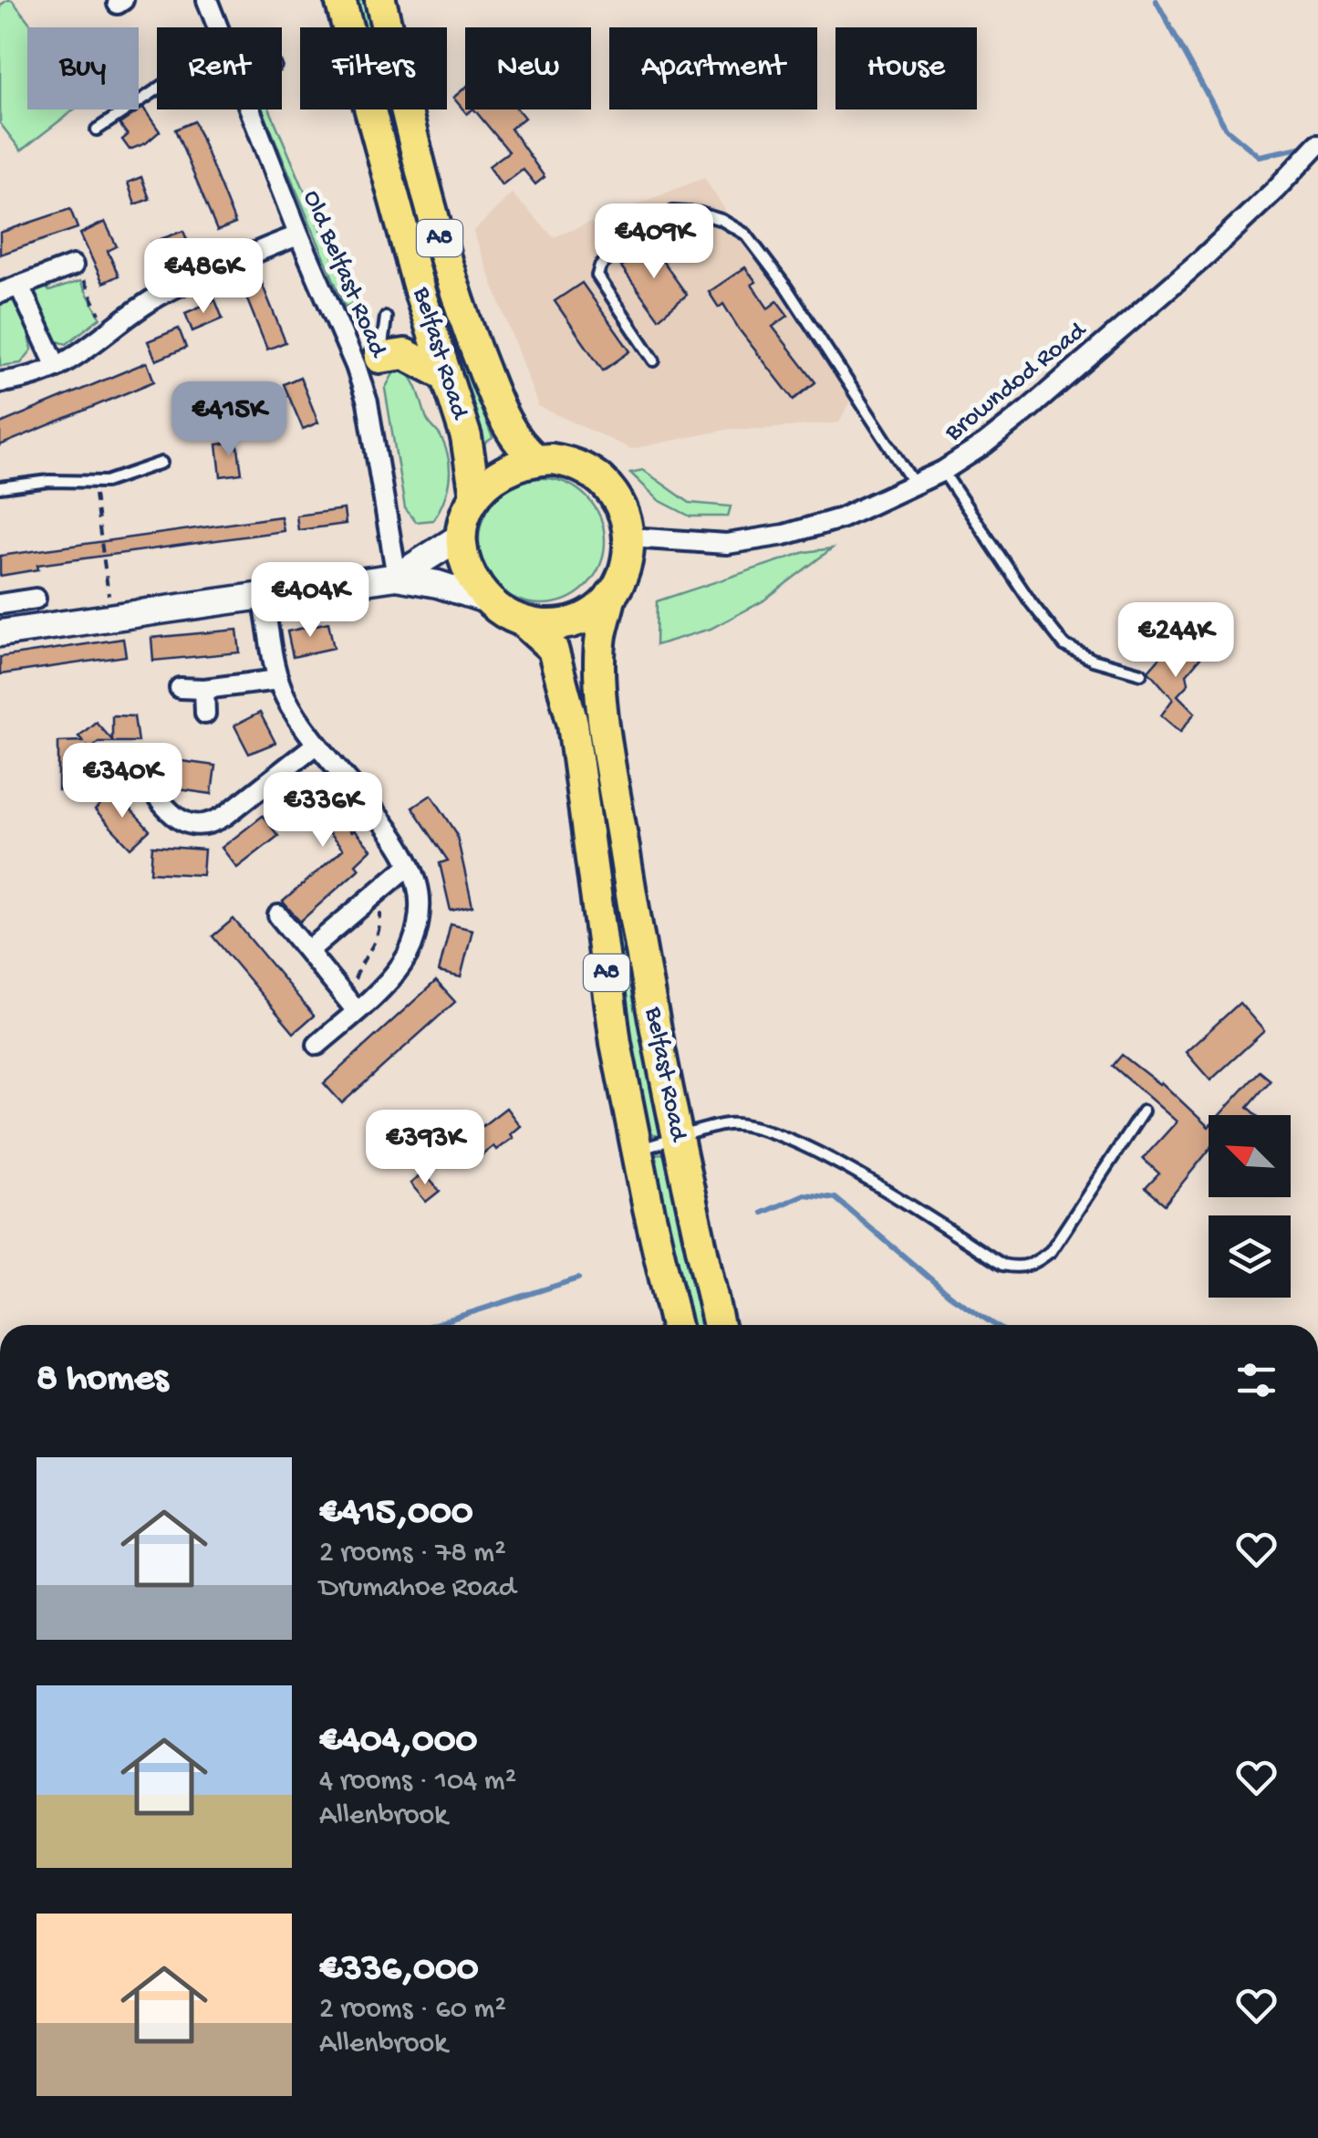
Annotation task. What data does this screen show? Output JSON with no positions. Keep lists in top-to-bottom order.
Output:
{
  "streets": {
    "highway": ["A8", "Belfast Road"],
    "street": ["Old Belfast Road", "Browndod Road"]
  },
  "crossings": [
    ["A8", "Belfast Road"],
    ["A8", "Browndod Road"],
    ["Belfast Road", "Browndod Road"]
  ],
  "north": "top left",
  "page": {
    "chip": [
      "Buy",
      "Rent",
      "Filters",
      "New",
      "Apartment",
      "House"
    ],
    "price": [
      "€409K",
      "€486K",
      "€415K",
      "€404K",
      "€244K",
      "€340K",
      "€336K",
      "€393K"
    ],
    "heading": "8 homes",
    "list": [
      {
        "name": "€415,000",
        "note": "2 rooms · 78 m² · Drumahoe Road"
      },
      {
        "name": "€404,000",
        "note": "4 rooms · 104 m² · Allenbrook"
      },
      {
        "name": "€336,000",
        "note": "2 rooms · 60 m² · Allenbrook"
      }
    ]
  }
}
